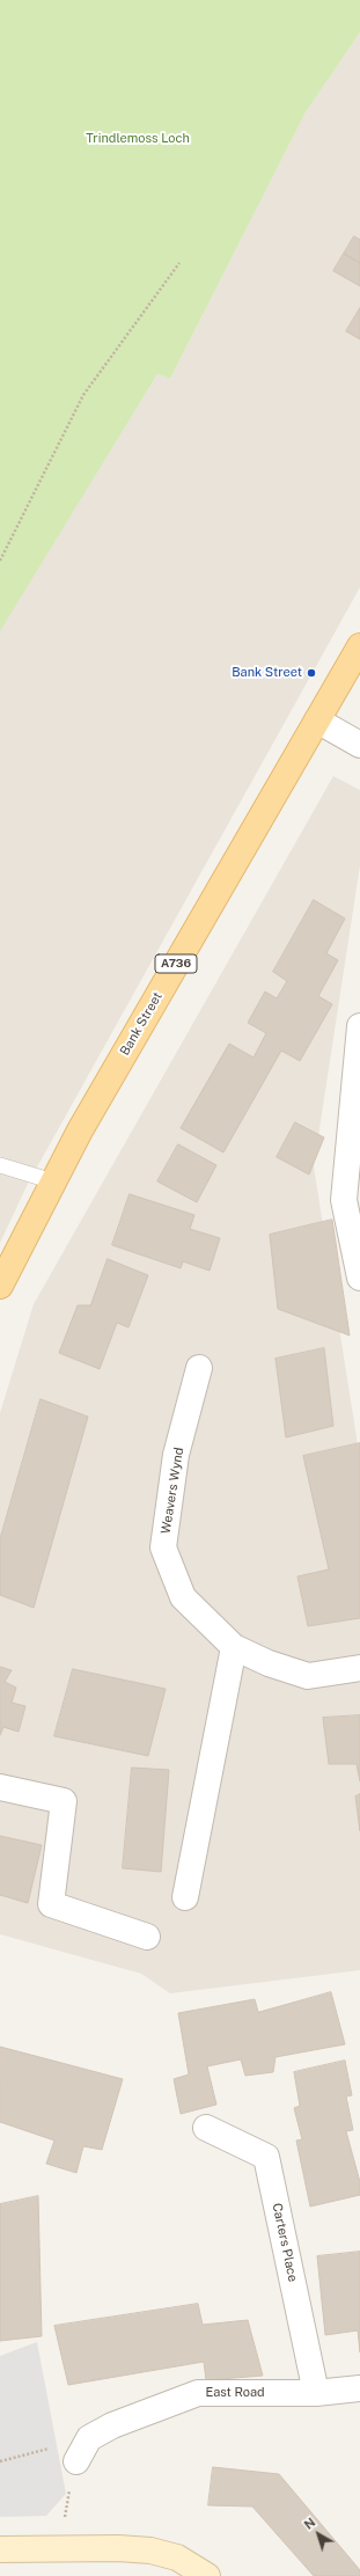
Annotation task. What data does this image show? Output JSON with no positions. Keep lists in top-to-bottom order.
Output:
{
  "streets": {
    "main road": ["A736", "Bank Street"],
    "street": ["Weavers Wynd", "Carters Place", "East Road"]
  },
  "crossings": [
    ["Carters Place", "East Road"]
  ],
  "parks": ["Trindlemoss Loch"],
  "places": ["Bank Street"],
  "north": "top left"
}
